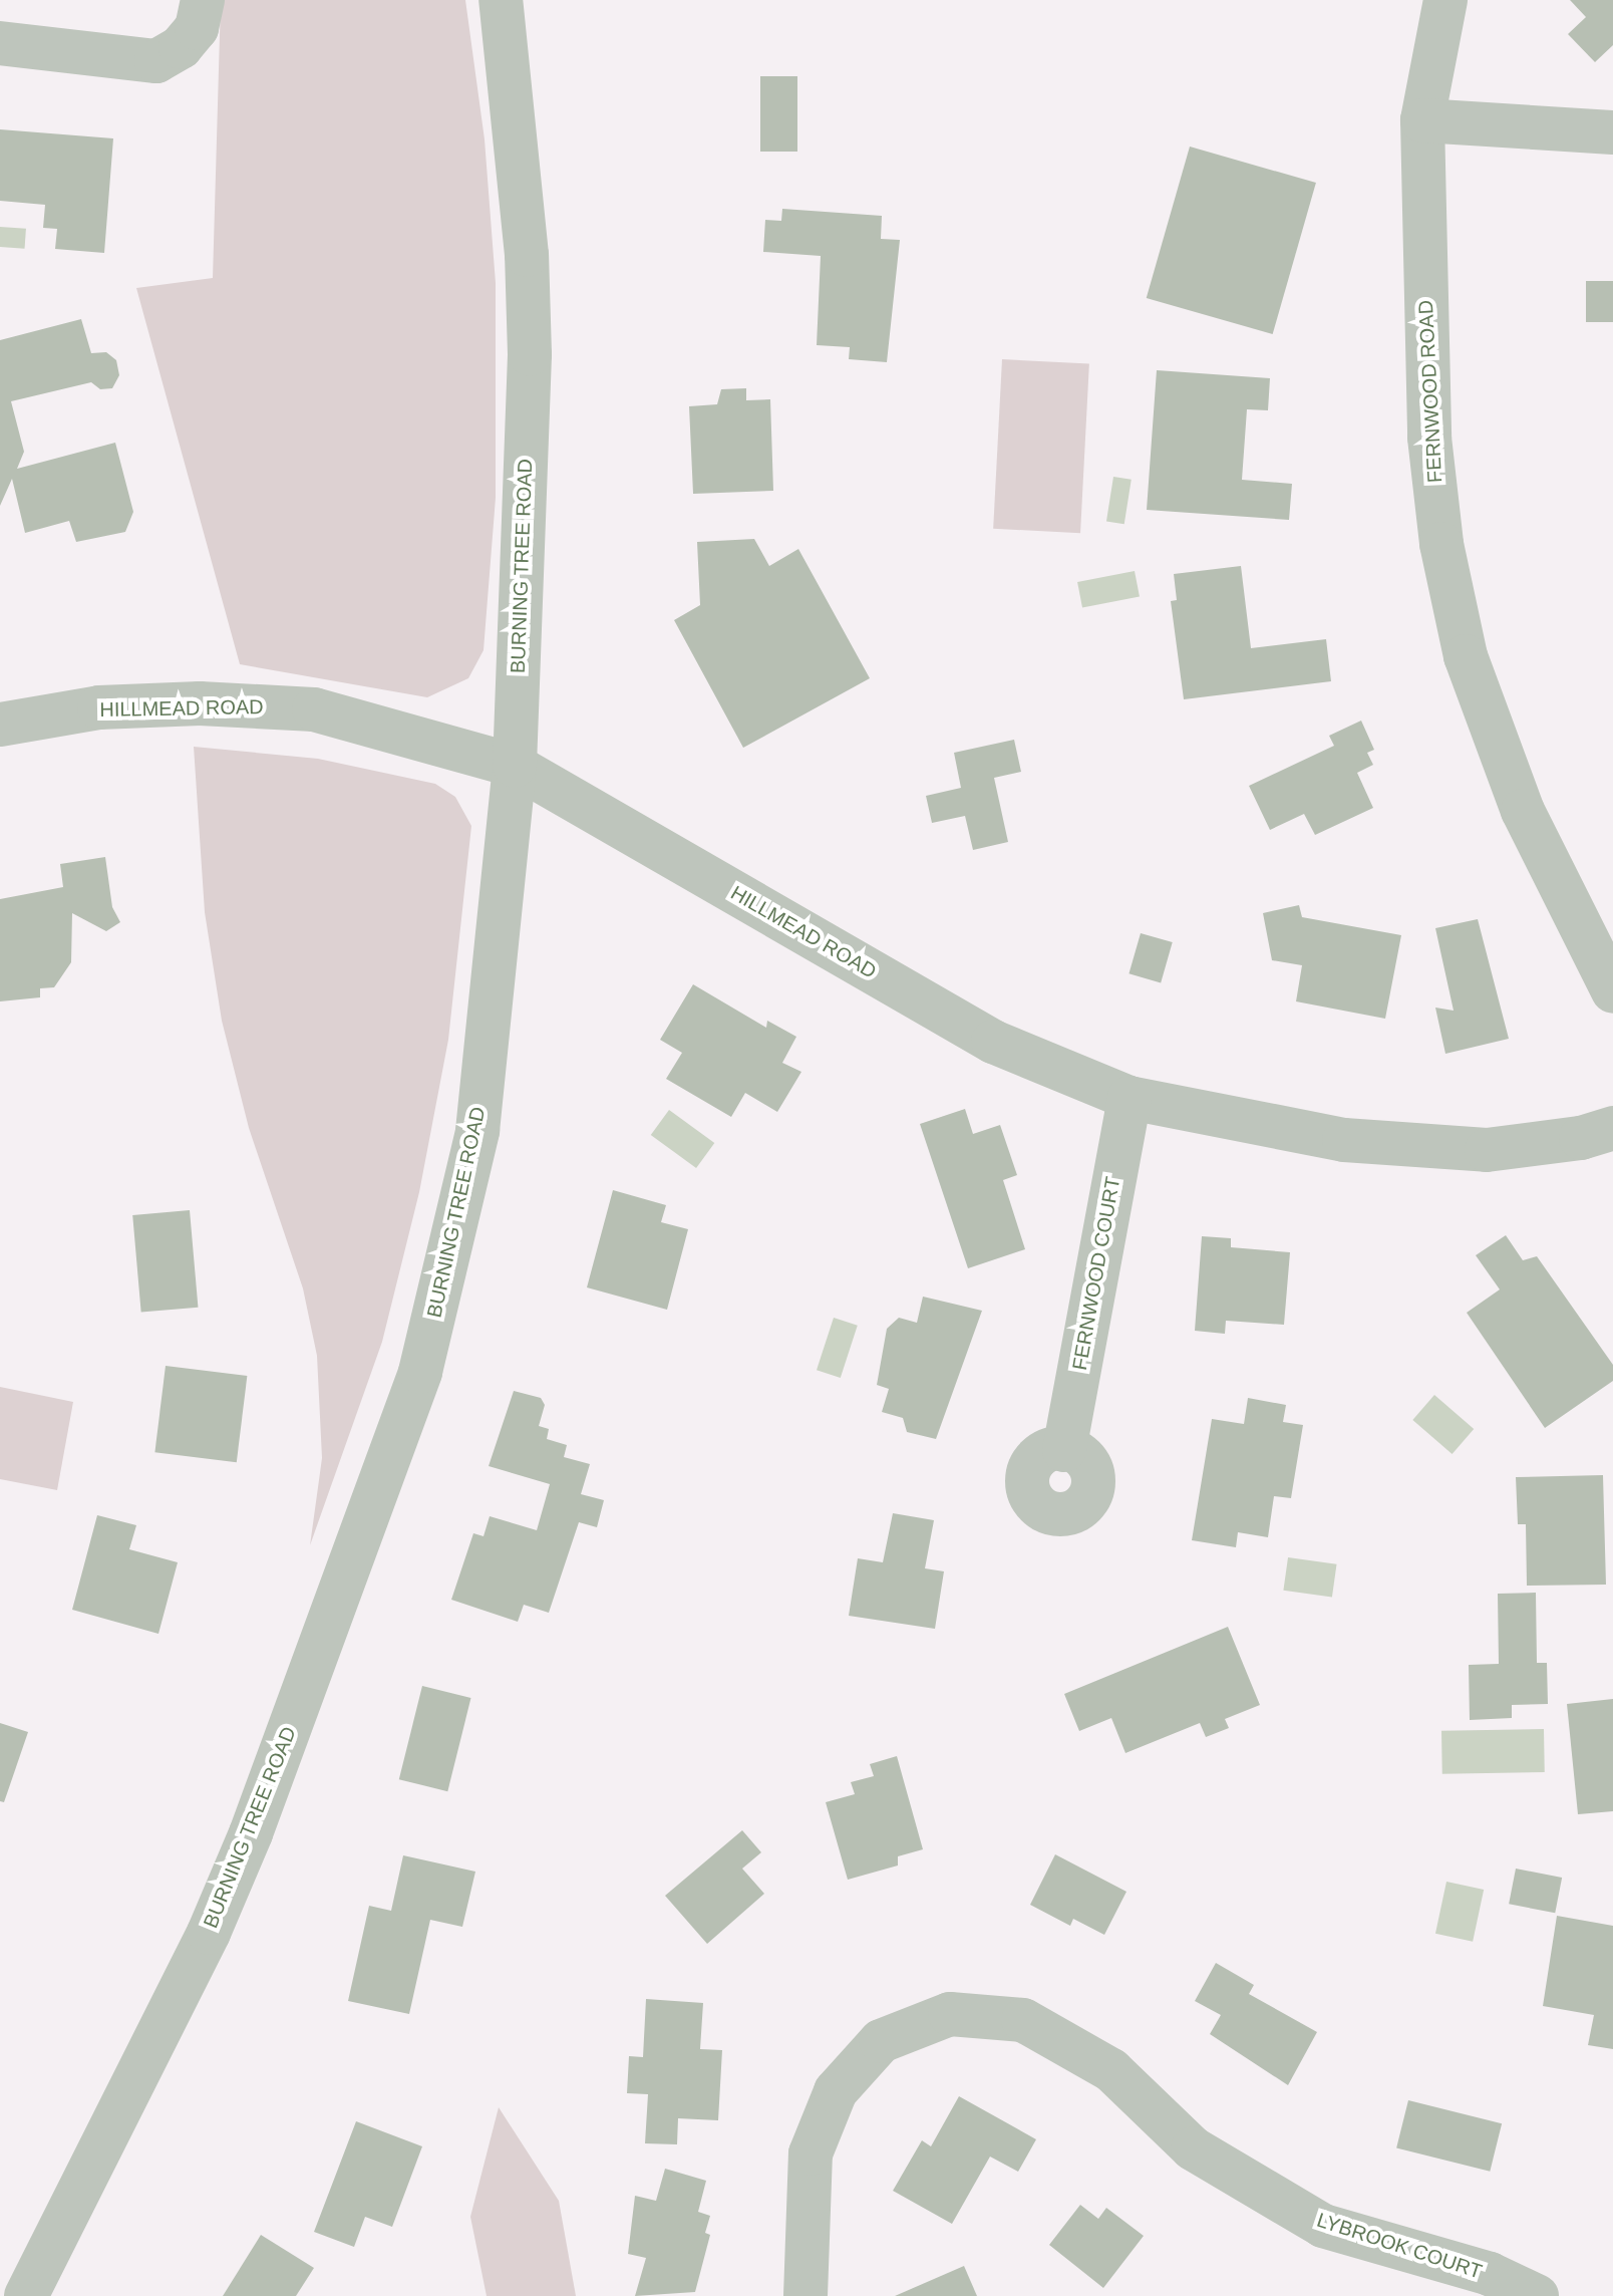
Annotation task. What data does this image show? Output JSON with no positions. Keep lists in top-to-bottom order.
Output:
{
  "streets": {
    "street": [
      "FERNWOOD ROAD",
      "BURNING TREE ROAD",
      "HILLMEAD ROAD",
      "FERNWOOD COURT",
      "LYBROOK COURT"
    ]
  },
  "crossings": [
    ["BURNING TREE ROAD", "HILLMEAD ROAD"],
    ["HILLMEAD ROAD", "FERNWOOD COURT"]
  ]
}
